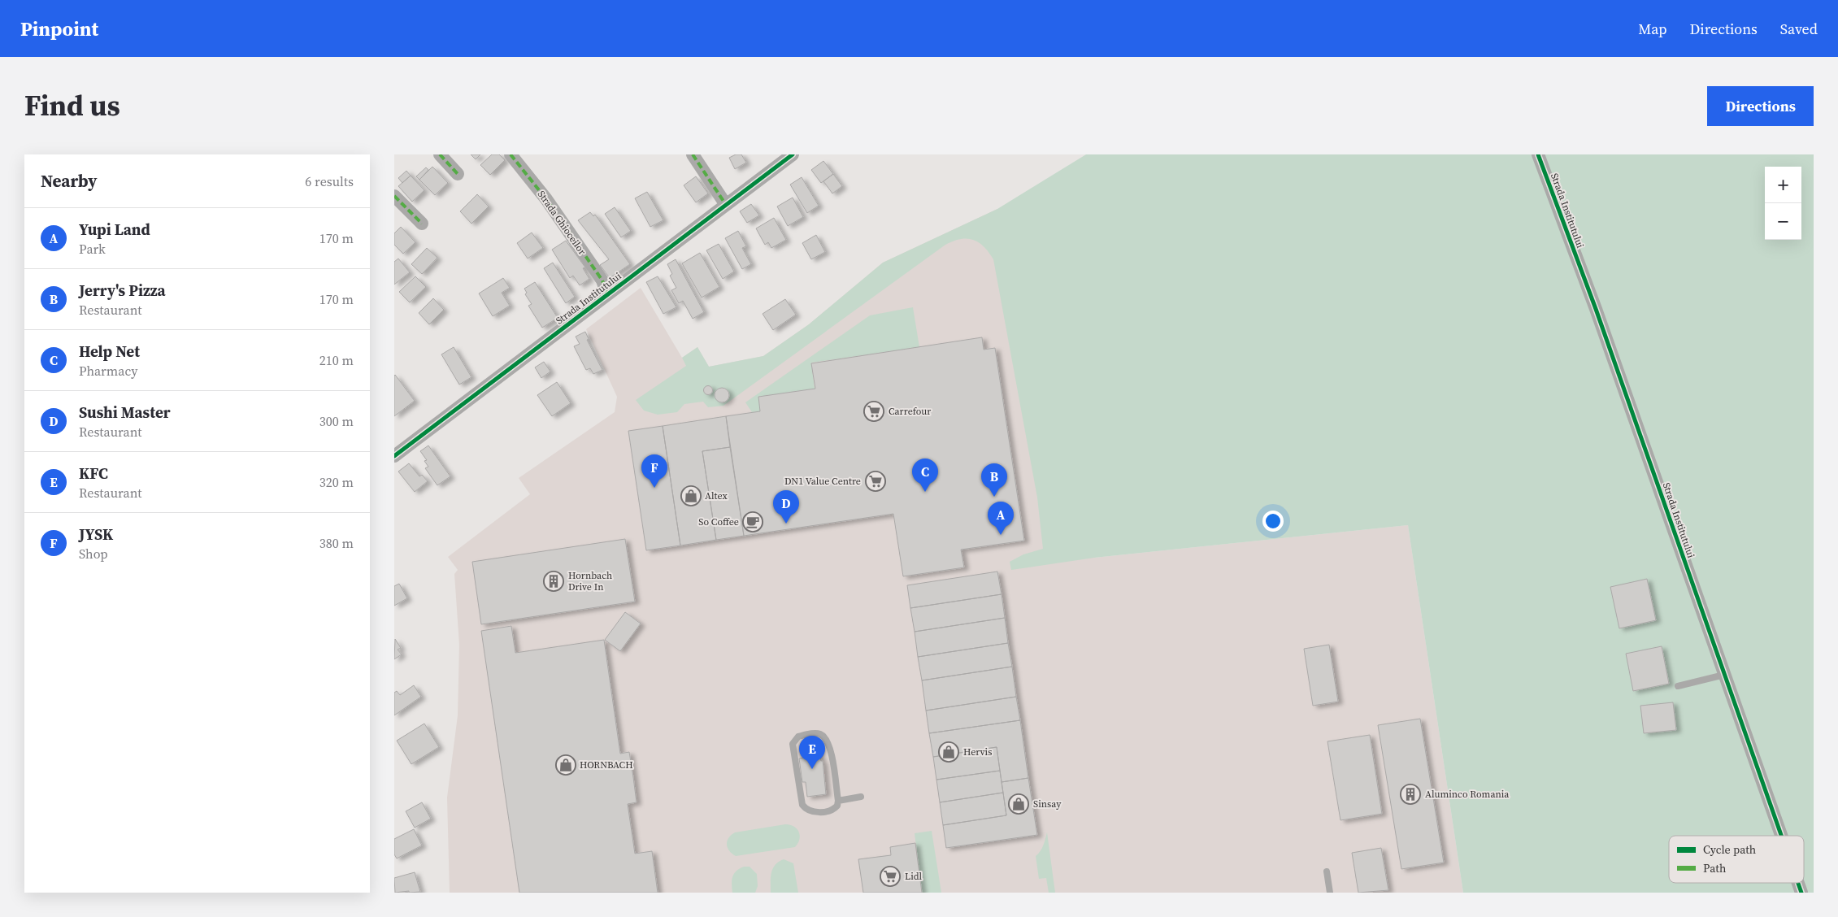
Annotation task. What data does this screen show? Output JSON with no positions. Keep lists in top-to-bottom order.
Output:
{
  "streets": {
    "street": ["Strada Institutului", "Strada Ghioceilor"]
  },
  "crossings": [
    ["Strada Institutului", "Strada Ghioceilor"]
  ],
  "places": {
    "supermarket": ["Carrefour", "DN1 Value Centre", "Lidl"],
    "shop": [
      "Altex",
      "Hervis",
      "HORNBACH",
      "Sinsay"
    ],
    "cafe": ["So Coffee"],
    "building": ["Hornbach Drive In", "Aluminco Romania"]
  },
  "legend": ["Cycle path", "Path"],
  "page": {
    "header": "Pinpoint",
    "nav": ["Map", "Directions", "Saved"],
    "title": "Find us",
    "buttons": "Directions",
    "heading": ["Nearby", "6 results"],
    "map_buttons": ["+", "−"],
    "list": [
      {
        "mark": "A",
        "name": "Yupi Land",
        "note": "Park",
        "value": "170 m"
      },
      {
        "mark": "B",
        "name": "Jerry's Pizza",
        "note": "Restaurant",
        "value": "170 m"
      },
      {
        "mark": "C",
        "name": "Help Net",
        "note": "Pharmacy",
        "value": "210 m"
      },
      {
        "mark": "D",
        "name": "Sushi Master",
        "note": "Restaurant",
        "value": "300 m"
      },
      {
        "mark": "E",
        "name": "KFC",
        "note": "Restaurant",
        "value": "320 m"
      },
      {
        "mark": "F",
        "name": "JYSK",
        "note": "Shop",
        "value": "380 m"
      }
    ],
    "pins": [
      "F",
      "C",
      "B",
      "D",
      "A",
      "E"
    ]
  }
}
